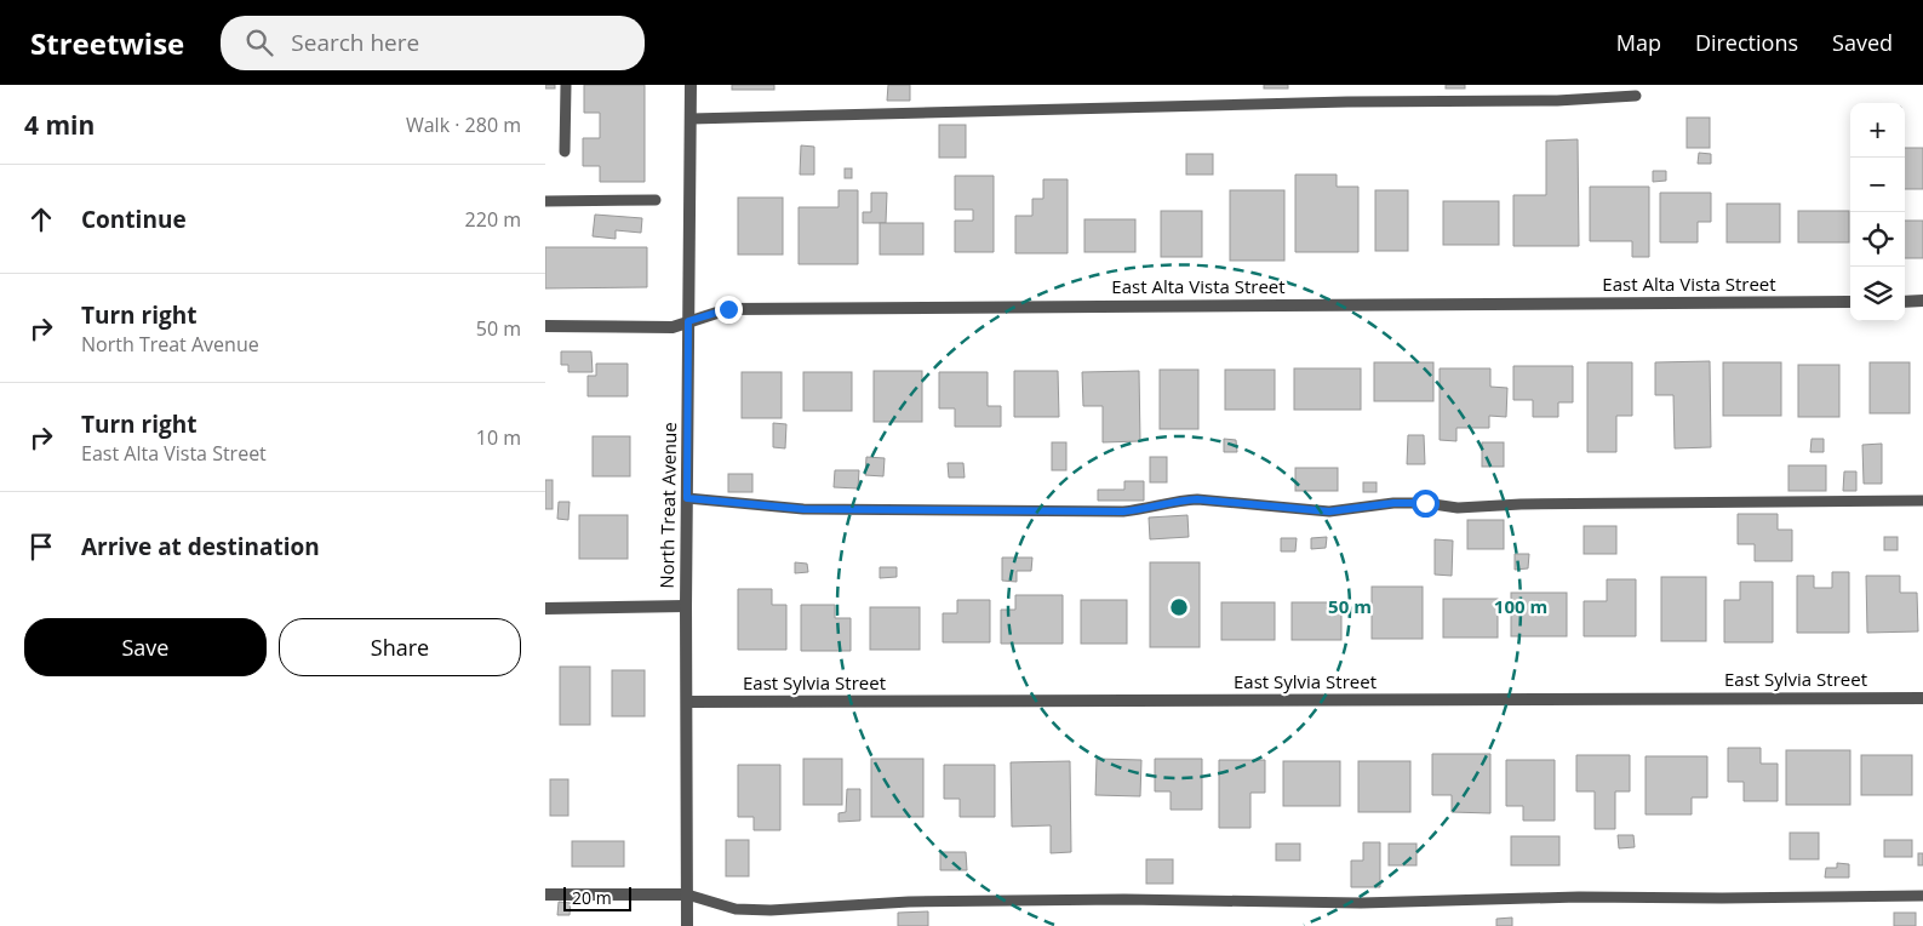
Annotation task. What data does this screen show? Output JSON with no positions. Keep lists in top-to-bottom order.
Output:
{
  "streets": {
    "street": ["East Alta Vista Street", "North Treat Avenue", "East Sylvia Street"]
  },
  "crossings": [
    ["East Alta Vista Street", "North Treat Avenue"],
    ["North Treat Avenue", "East Sylvia Street"]
  ],
  "scale_bar": "20 m",
  "page": {
    "header": "Streetwise",
    "search": "Search here",
    "nav": ["Map", "Directions", "Saved"],
    "heading": ["4 min", "Walk · 280 m"],
    "map_buttons": ["+", "−"],
    "list": [
      ["Continue", "220 m"],
      ["Turn right", "North Treat Avenue", "50 m"],
      ["Turn right", "East Alta Vista Street", "10 m"],
      "Arrive at destination"
    ],
    "buttons": ["Save", "Share"],
    "scale": "20 m"
  },
  "rings": ["50 m", "100 m"]
}
